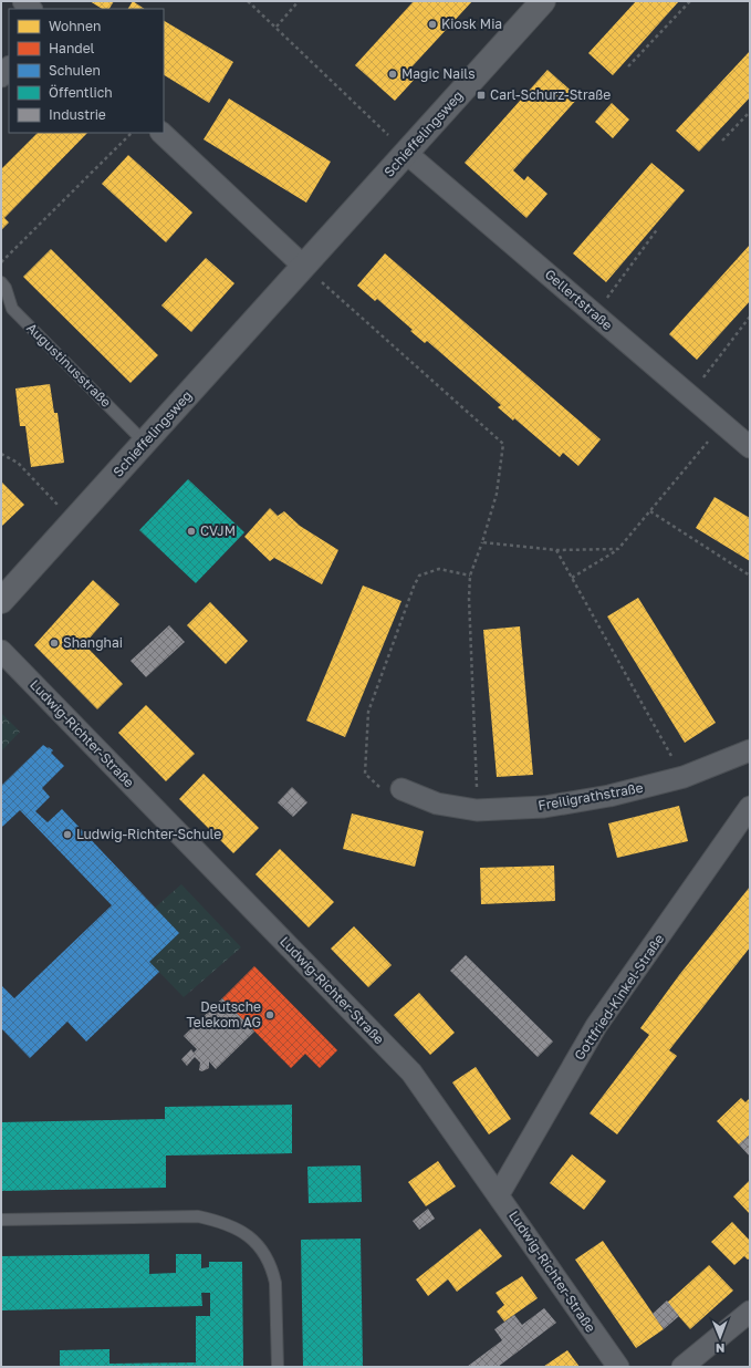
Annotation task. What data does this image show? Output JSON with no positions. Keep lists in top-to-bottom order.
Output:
{
  "streets": {
    "street": [
      "Schieffelingsweg",
      "Gellertstraße",
      "Ludwig-Richter-Straße",
      "Freiligrathstraße",
      "Gottfried-Kinkel-Straße"
    ],
    "lane": ["Augustinusstraße"]
  },
  "crossings": [
    ["Schieffelingsweg", "Gellertstraße"],
    ["Schieffelingsweg", "Augustinusstraße"],
    ["Ludwig-Richter-Straße", "Gottfried-Kinkel-Straße"]
  ],
  "places": {
    "other": [
      "Kiosk Mia",
      "Magic Nails",
      "CVJM",
      "Shanghai",
      "Ludwig-Richter-Schule",
      "Deutsche Telekom AG"
    ],
    "transit": ["Carl-Schurz-Straße"]
  },
  "legend": [
    "Wohnen",
    "Handel",
    "Schulen",
    "Öffentlich",
    "Industrie"
  ],
  "north": "bottom"
}
